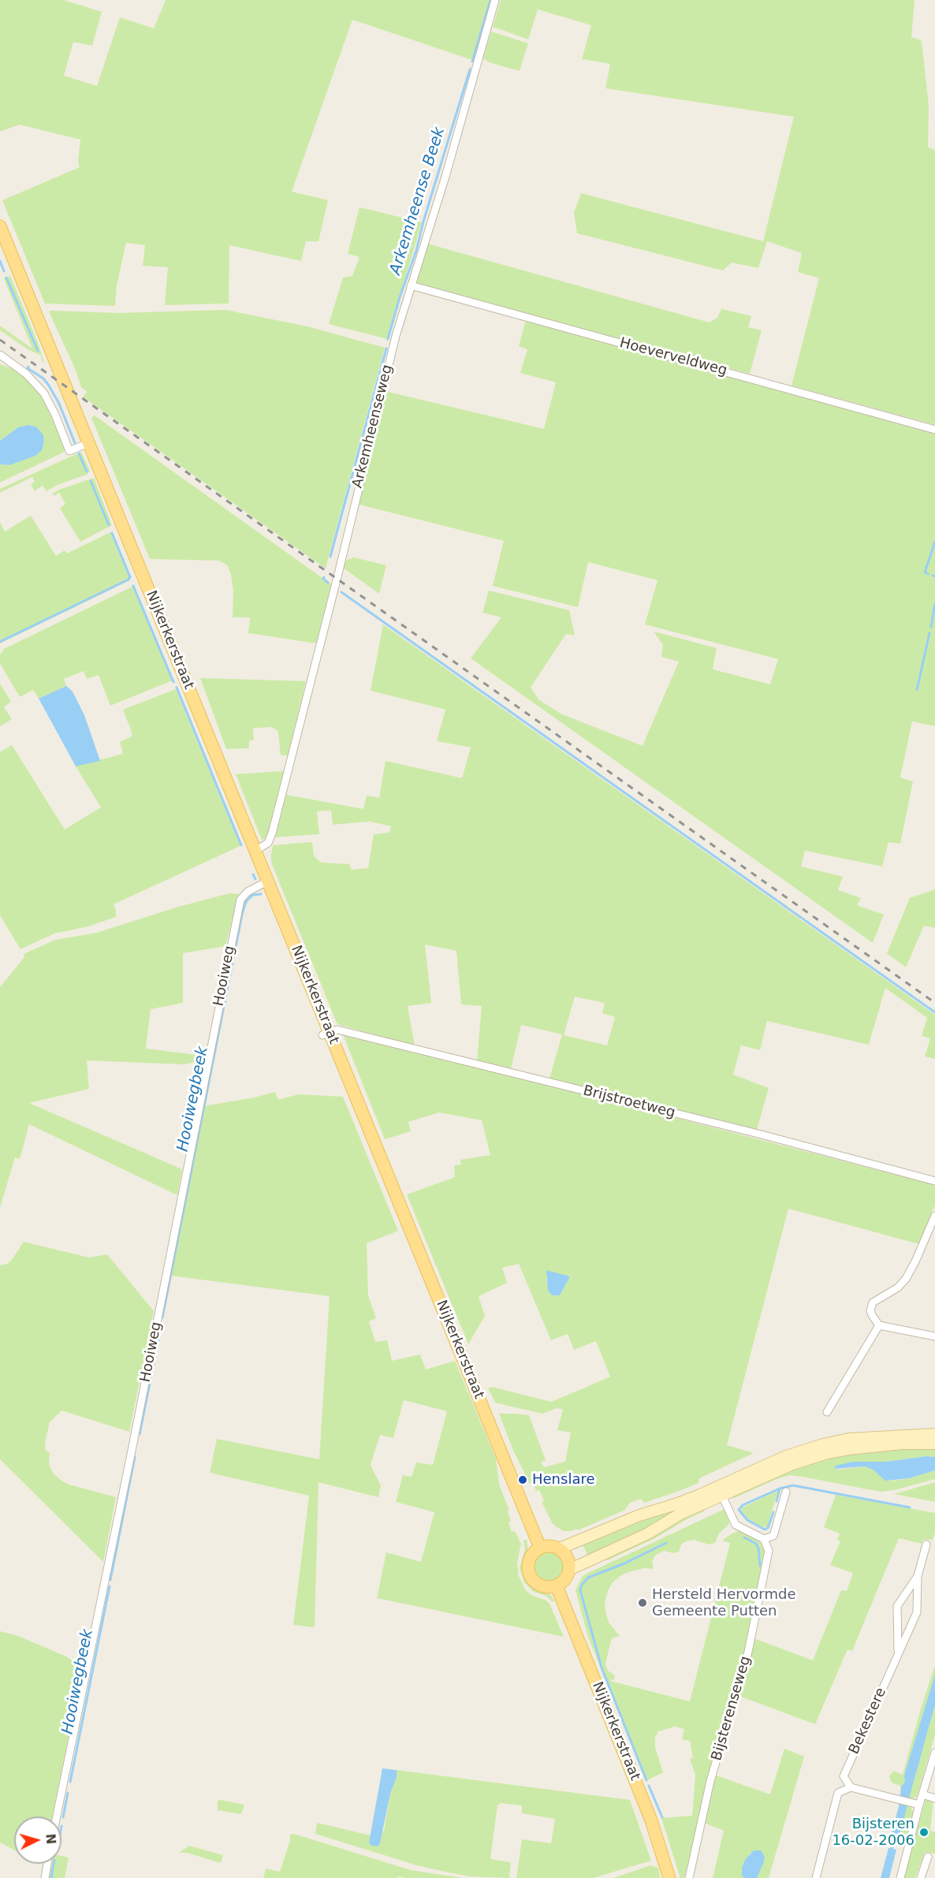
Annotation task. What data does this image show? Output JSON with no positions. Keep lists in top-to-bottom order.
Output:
{
  "streets": {
    "main road": ["Nijkerkerstraat"],
    "street": [
      "Hoeverveldweg",
      "Arkemheenseweg",
      "Hooiweg",
      "Brijstroetweg",
      "Bijsterenseweg",
      "Bekestere"
    ]
  },
  "crossings": [
    ["Hoeverveldweg", "Arkemheenseweg"],
    ["Arkemheenseweg", "Nijkerkerstraat"],
    ["Nijkerkerstraat", "Hooiweg"],
    ["Nijkerkerstraat", "Brijstroetweg"]
  ],
  "water": ["Arkemheense Beek", "Hooiwegbeek"],
  "places": ["Henslare", "Hersteld Hervormde Gemeente Putten", "Bijsteren 16-02-2006"],
  "north": "right"
}
